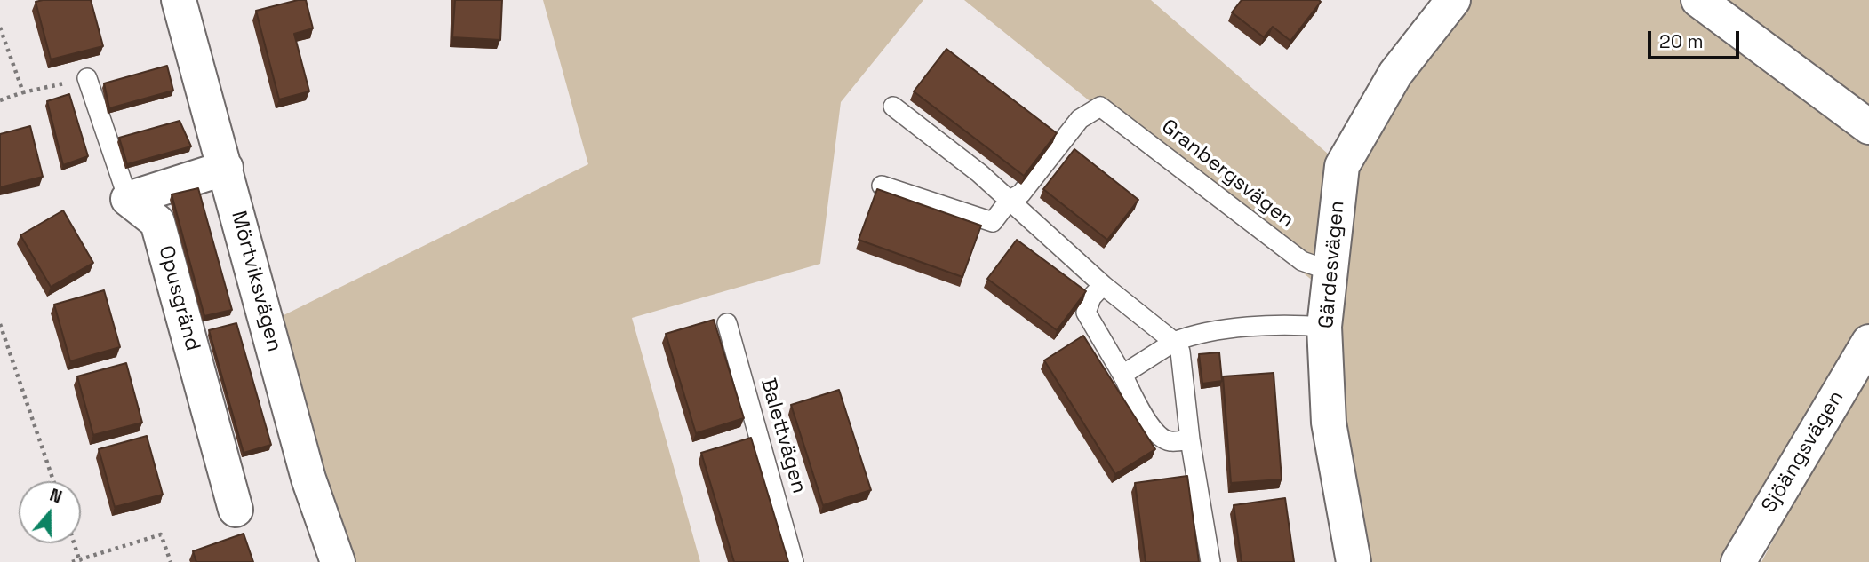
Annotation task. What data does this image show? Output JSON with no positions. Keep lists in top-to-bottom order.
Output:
{
  "streets": {
    "street": [
      "Gärdesvägen",
      "Mörtviksvägen",
      "Opusgränd",
      "Sjöängsvägen"
    ],
    "lane": ["Granbergsvägen", "Balettvägen"]
  },
  "crossings": [
    ["Granbergsvägen", "Gärdesvägen"]
  ],
  "scale_bar": "20 m",
  "north": "top"
}
